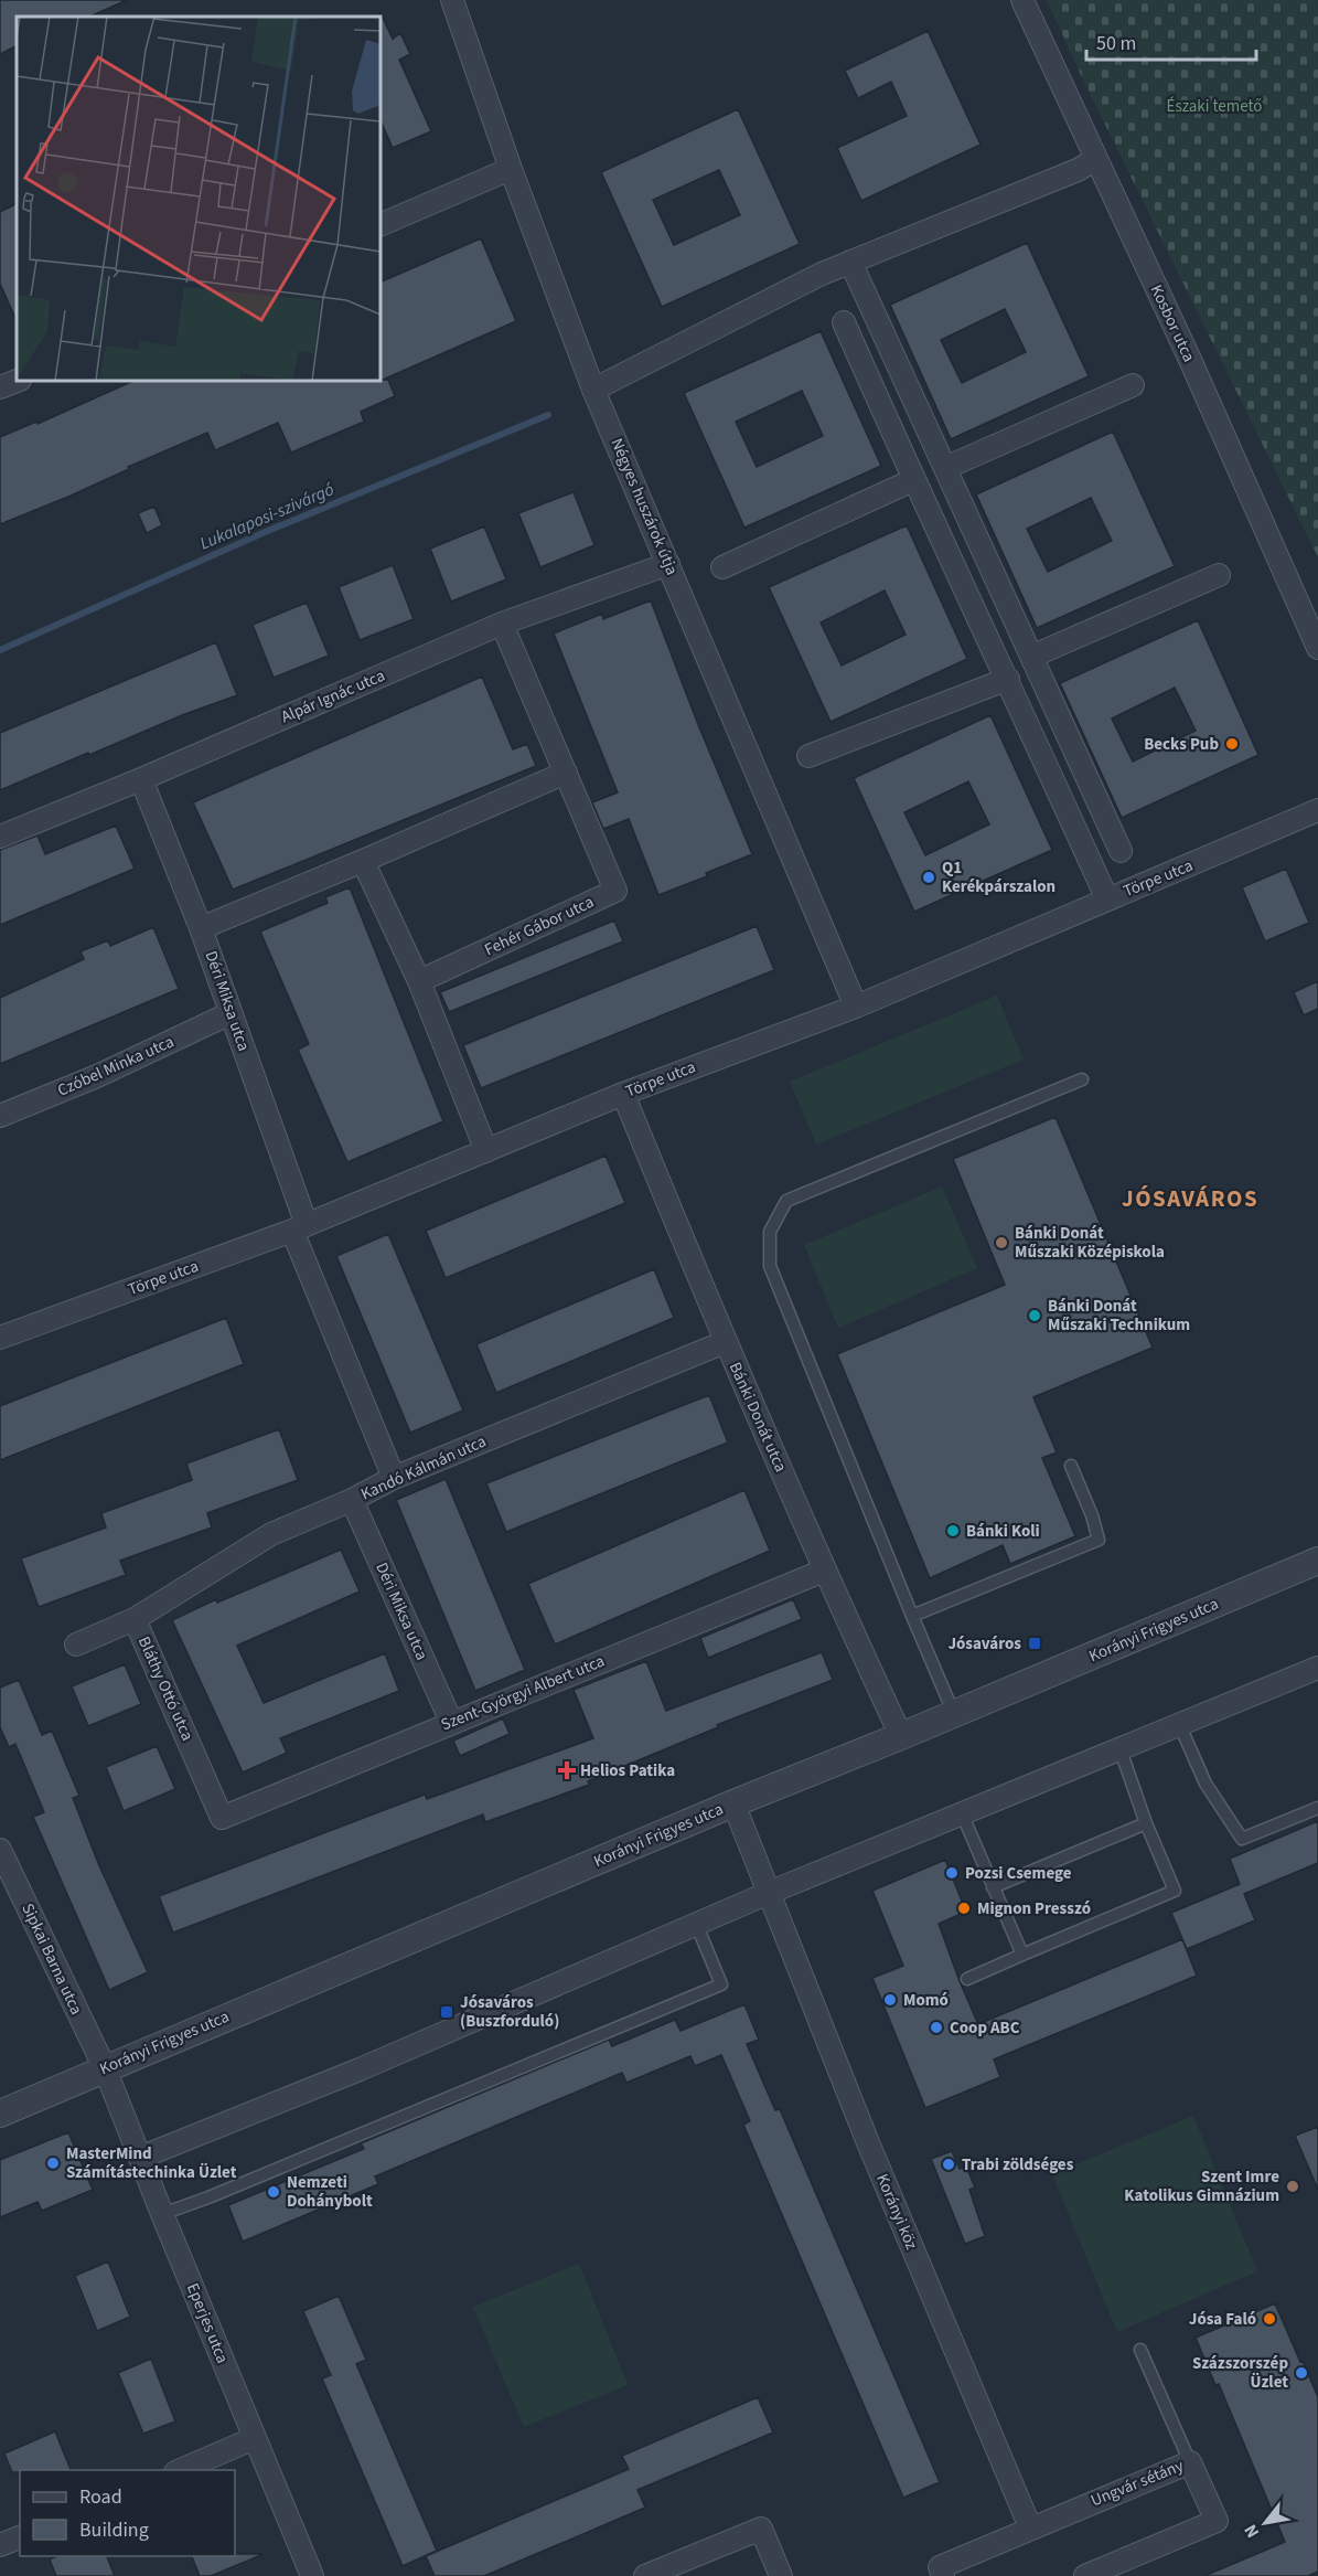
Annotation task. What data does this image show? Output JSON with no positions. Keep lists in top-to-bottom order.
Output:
{
  "streets": {
    "street": [
      "Kosbor utca",
      "Négyes huszárok útja",
      "Alpár Ignác utca",
      "Törpe utca",
      "Fehér Gábor utca",
      "Déri Miksa utca",
      "Czóbel Minka utca",
      "Bánki Donát utca",
      "Kandó Kálmán utca",
      "Korányi Frigyes utca",
      "Bláthy Ottó utca",
      "Szent-Györgyi Albert utca",
      "Sipkai Barna utca",
      "Korányi köz",
      "Eperjes utca",
      "Ungvár sétány"
    ]
  },
  "crossings": [
    ["Négyes huszárok útja", "Alpár Ignác utca"],
    ["Négyes huszárok útja", "Törpe utca"],
    ["Alpár Ignác utca", "Fehér Gábor utca"],
    ["Alpár Ignác utca", "Déri Miksa utca"],
    ["Törpe utca", "Déri Miksa utca"],
    ["Törpe utca", "Bánki Donát utca"],
    ["Déri Miksa utca", "Czóbel Minka utca"],
    ["Déri Miksa utca", "Kandó Kálmán utca"],
    ["Déri Miksa utca", "Szent-Györgyi Albert utca"],
    ["Bánki Donát utca", "Kandó Kálmán utca"],
    ["Bánki Donát utca", "Korányi Frigyes utca"],
    ["Bánki Donát utca", "Szent-Györgyi Albert utca"],
    ["Kandó Kálmán utca", "Bláthy Ottó utca"],
    ["Korányi Frigyes utca", "Sipkai Barna utca"],
    ["Korányi Frigyes utca", "Korányi köz"],
    ["Korányi Frigyes utca", "Eperjes utca"],
    ["Bláthy Ottó utca", "Szent-Györgyi Albert utca"],
    ["Sipkai Barna utca", "Eperjes utca"],
    ["Korányi köz", "Ungvár sétány"]
  ],
  "districts": ["JÓSAVÁROS"],
  "water": ["Lukalaposi-szivárgó"],
  "parks": ["Északi temető"],
  "places": {
    "other": [
      "Becks Pub",
      "Q1 Kerékpárszalon",
      "Bánki Donát Műszaki Középiskola",
      "Bánki Donát Műszaki Technikum",
      "Bánki Koli",
      "Pozsi Csemege",
      "Mignon Presszó",
      "Momó",
      "Coop ABC",
      "MasterMind Számítástechinka Üzlet",
      "Trabi zöldséges",
      "Szent Imre Katolikus Gimnázium",
      "Nemzeti Dohánybolt",
      "Jósa Faló",
      "Százszorszép Üzlet"
    ],
    "transit": ["Jósaváros", "Jósaváros (Buszforduló)"],
    "health": ["Helios Patika"]
  },
  "legend": ["Road", "Building"],
  "scale_bar": "50 m",
  "north": "bottom left"
}
